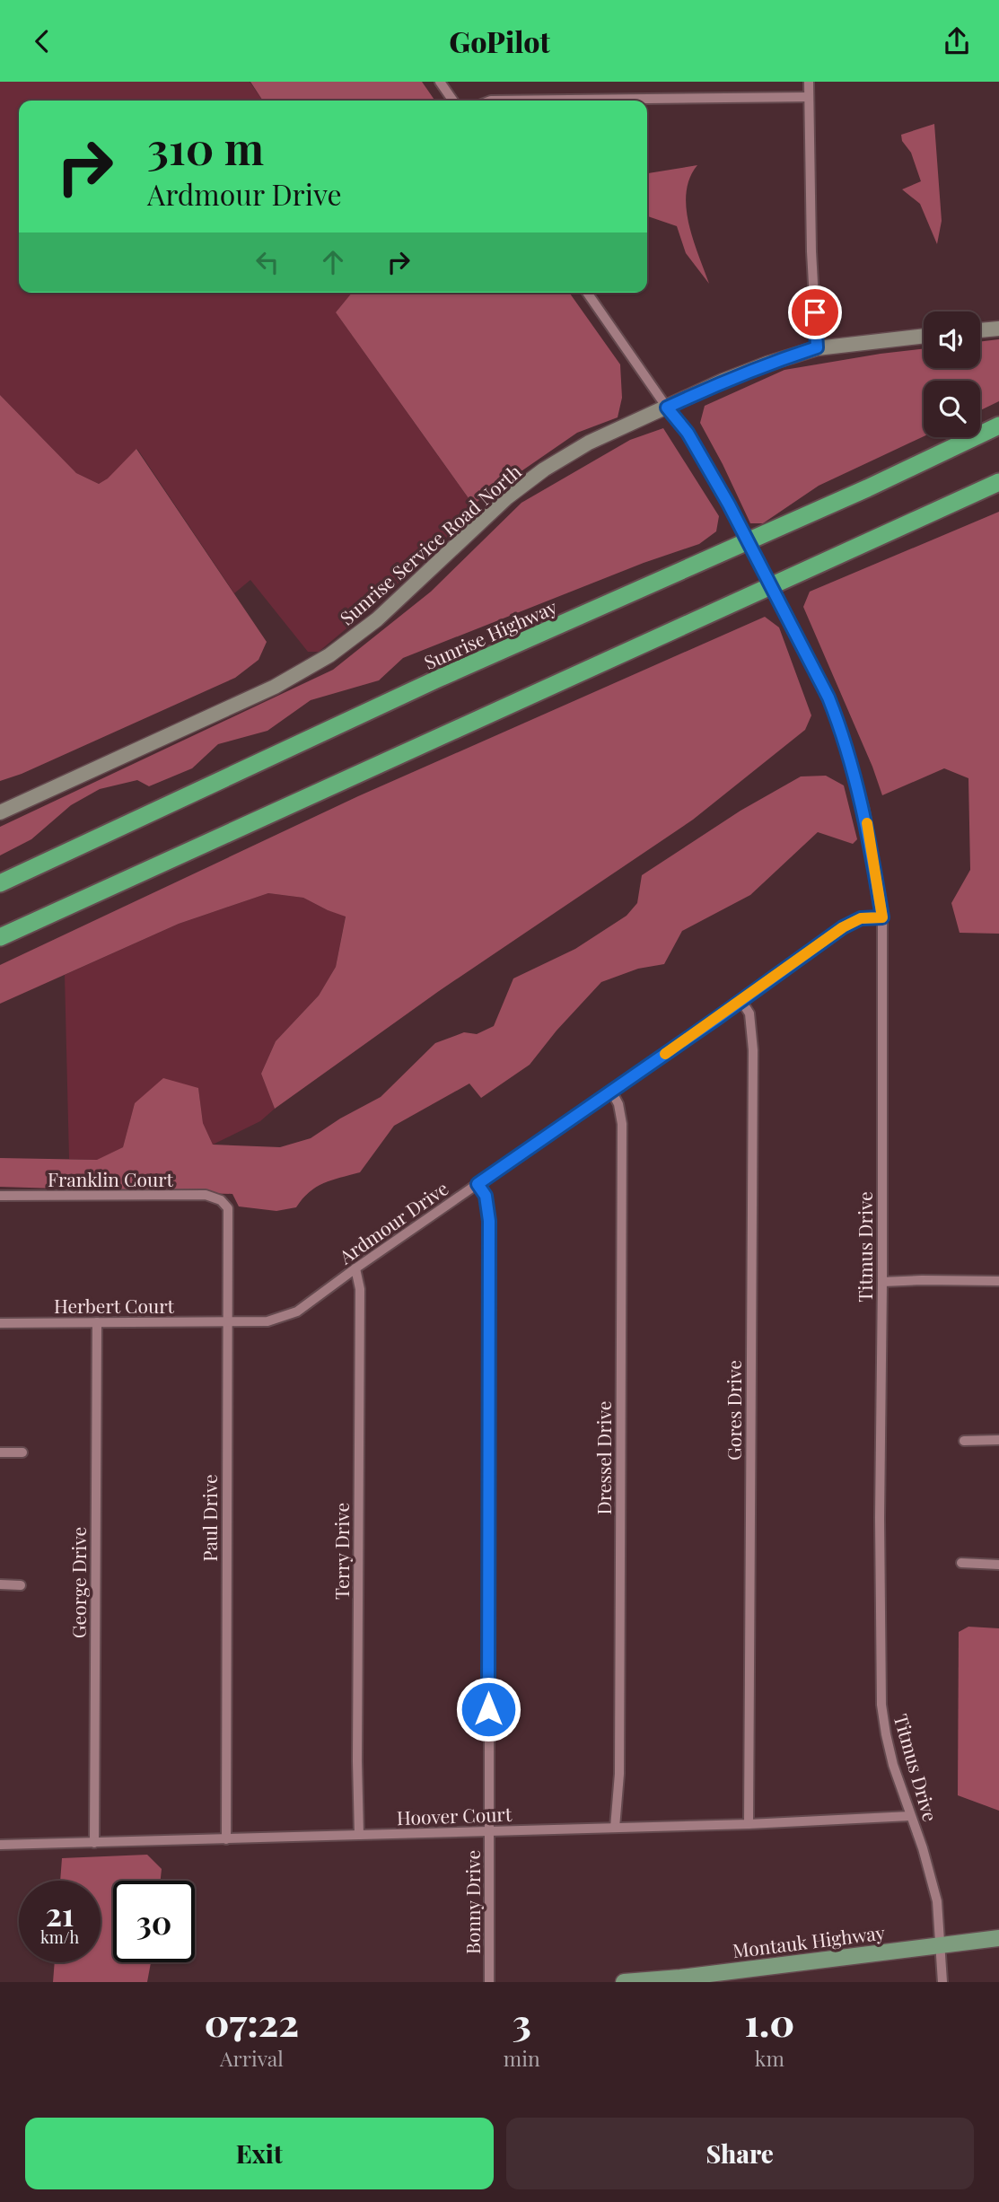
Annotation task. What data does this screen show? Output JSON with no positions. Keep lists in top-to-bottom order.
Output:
{
  "streets": {
    "highway": ["Sunrise Highway"],
    "main road": ["Montauk Highway"],
    "street": [
      "Sunrise Service Road North",
      "Franklin Court",
      "Ardmour Drive",
      "Titmus Drive",
      "Herbert Court",
      "Gores Drive",
      "Dressel Drive",
      "Paul Drive",
      "Terry Drive",
      "George Drive",
      "Hoover Court",
      "Bonny Drive"
    ]
  },
  "crossings": [
    ["Sunrise Service Road North", "Titmus Drive"],
    ["Franklin Court", "Paul Drive"],
    ["Ardmour Drive", "Titmus Drive"],
    ["Ardmour Drive", "Herbert Court"],
    ["Ardmour Drive", "Gores Drive"],
    ["Ardmour Drive", "Dressel Drive"],
    ["Ardmour Drive", "Paul Drive"],
    ["Ardmour Drive", "Terry Drive"],
    ["Ardmour Drive", "Bonny Drive"],
    ["Titmus Drive", "Hoover Court"],
    ["Titmus Drive", "Montauk Highway"],
    ["Herbert Court", "Paul Drive"],
    ["Herbert Court", "George Drive"],
    ["Gores Drive", "Hoover Court"],
    ["Dressel Drive", "Hoover Court"],
    ["Paul Drive", "Hoover Court"],
    ["Terry Drive", "Hoover Court"],
    ["George Drive", "Hoover Court"],
    ["Hoover Court", "Bonny Drive"]
  ],
  "page": {
    "header": "GoPilot",
    "turn": ["310 m", "Ardmour Drive"],
    "speed": "21 km/h",
    "limit": "30",
    "eta": [
      "07:22",
      "Arrival",
      "3",
      "min",
      "1.0",
      "km"
    ],
    "buttons": ["Exit", "Share"]
  }
}
